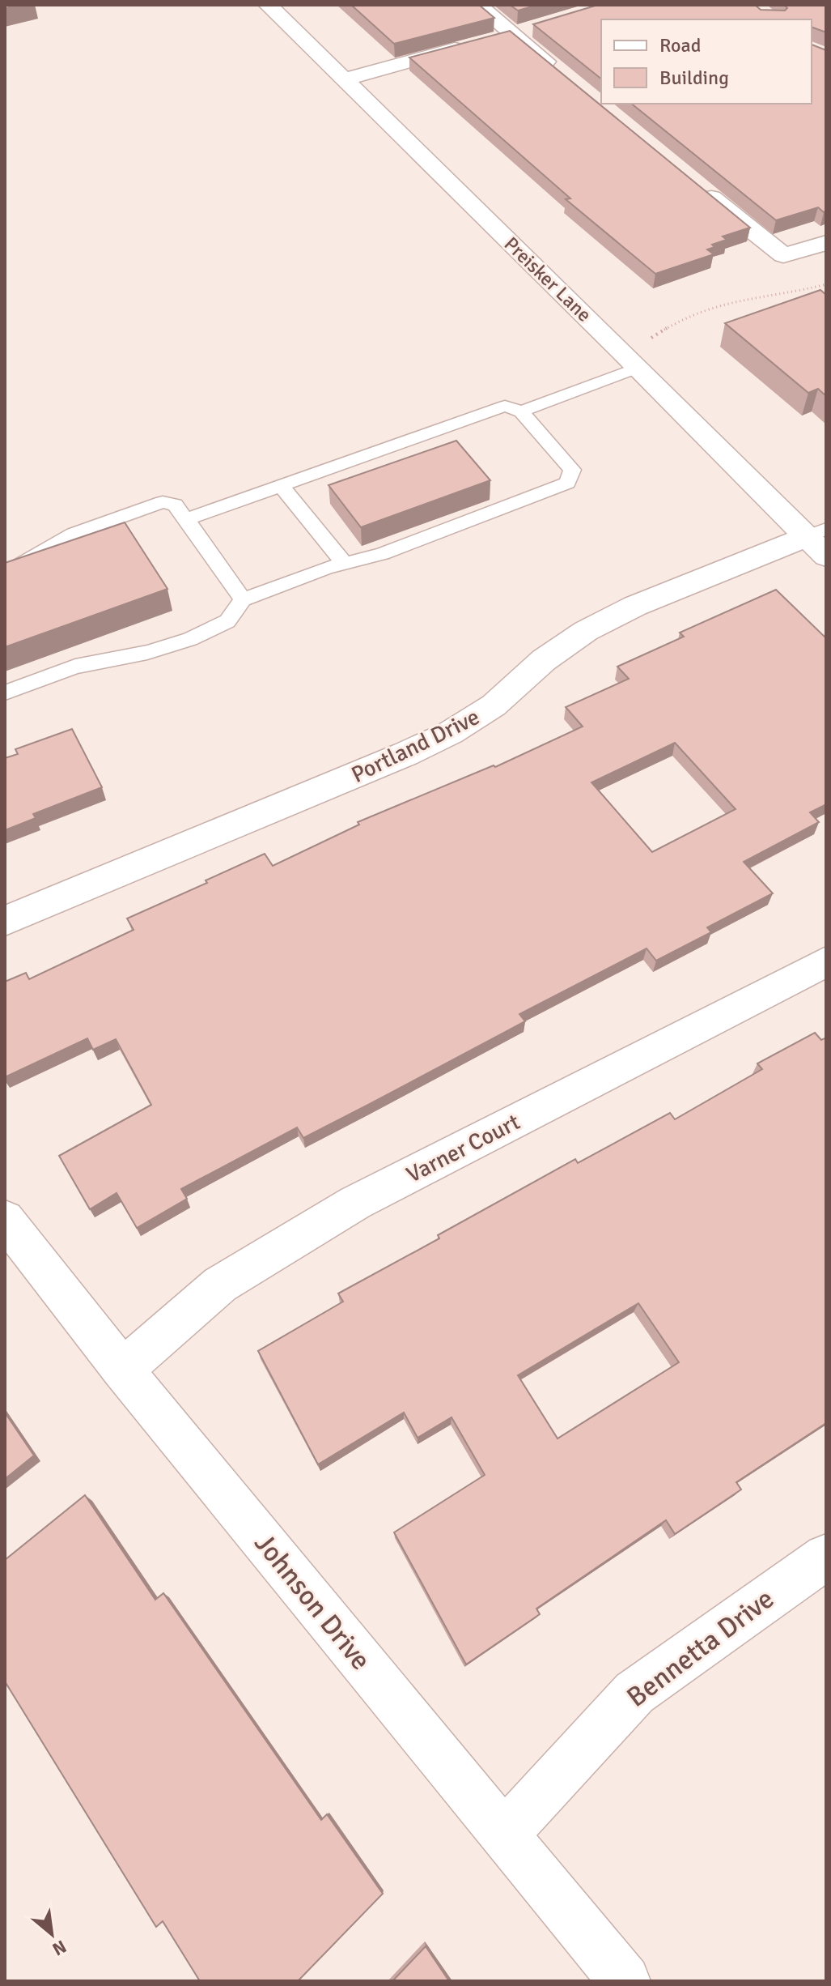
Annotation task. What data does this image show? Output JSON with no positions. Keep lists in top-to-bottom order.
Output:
{
  "streets": {
    "street": [
      "Preisker Lane",
      "Portland Drive",
      "Varner Court",
      "Johnson Drive",
      "Bennetta Drive"
    ]
  },
  "crossings": [
    ["Preisker Lane", "Portland Drive"],
    ["Varner Court", "Johnson Drive"],
    ["Johnson Drive", "Bennetta Drive"]
  ],
  "legend": ["Road", "Building"],
  "north": "bottom right"
}
